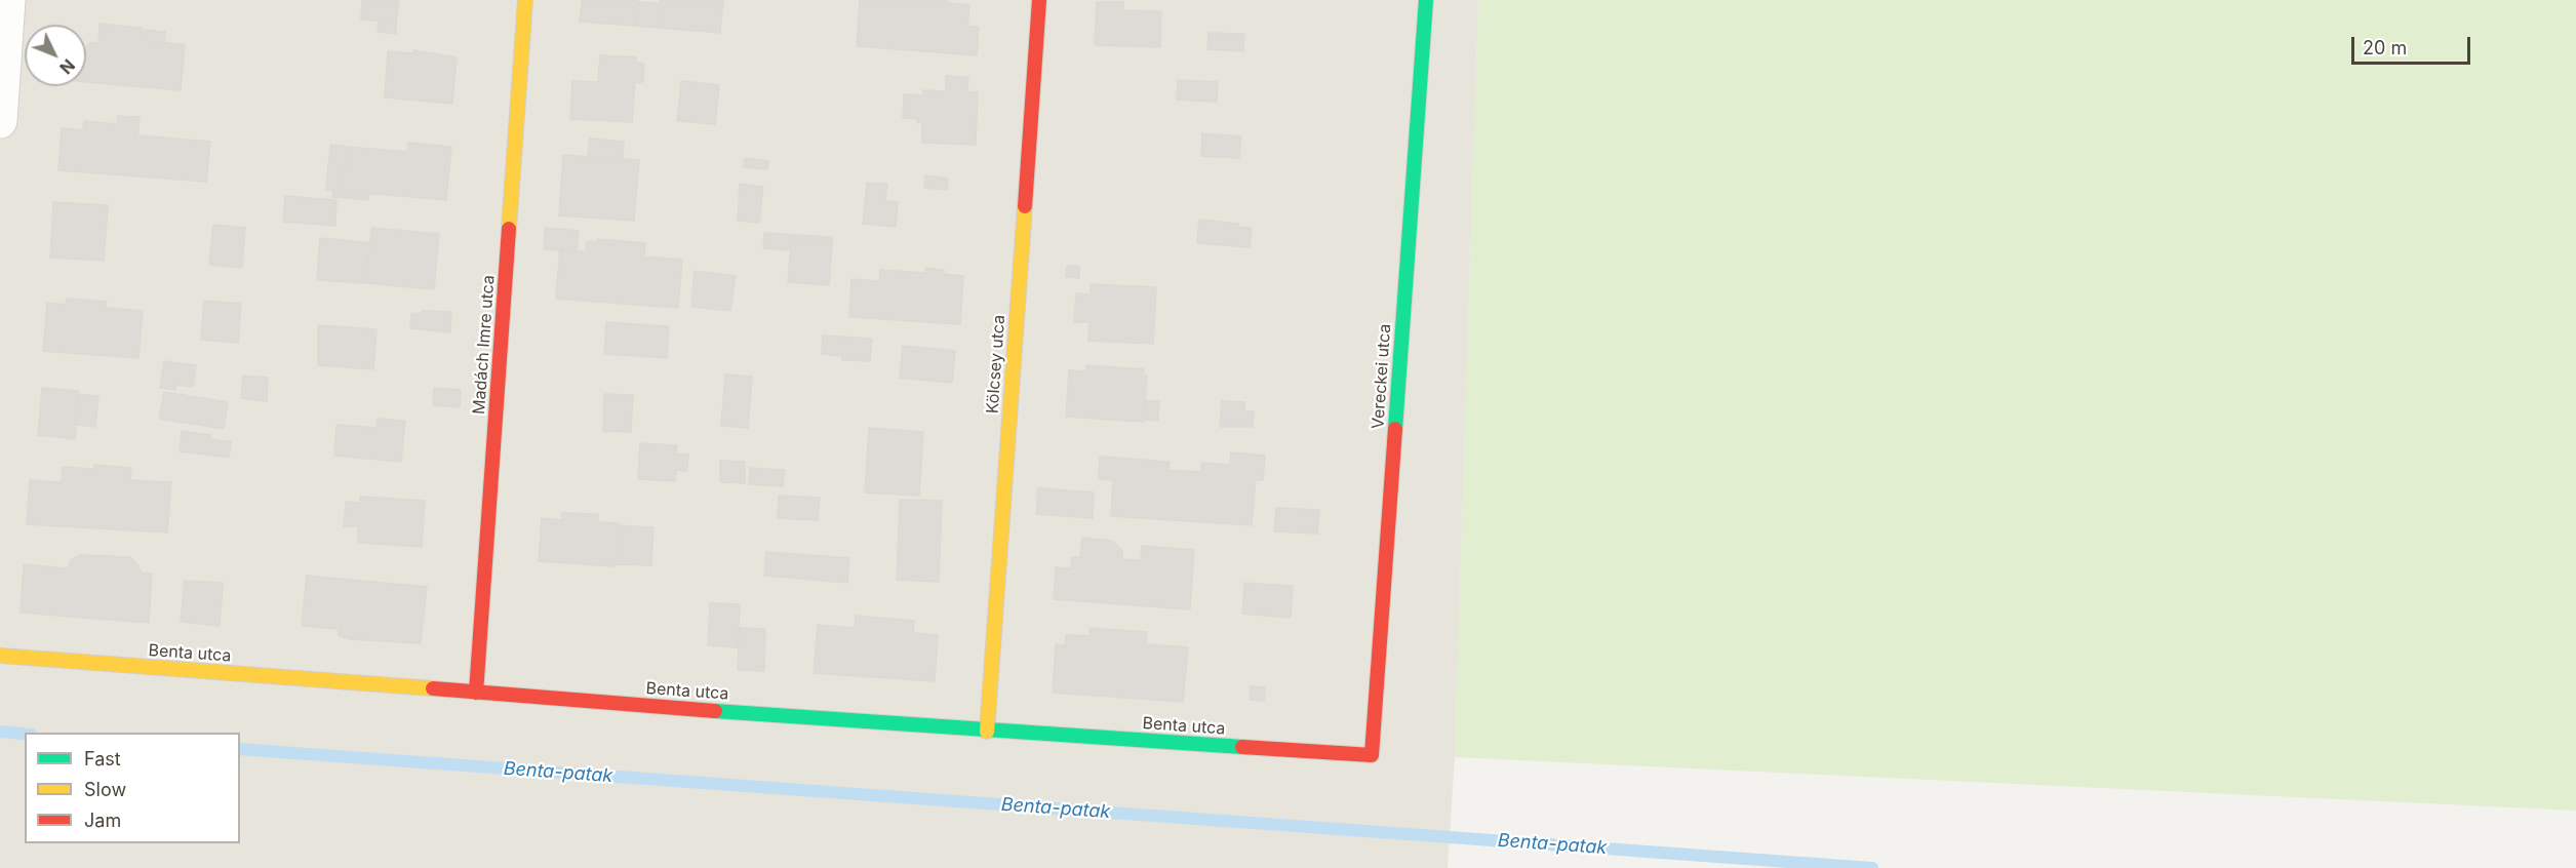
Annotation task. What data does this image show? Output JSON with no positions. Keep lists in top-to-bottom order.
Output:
{
  "streets": {
    "street": [
      "Madách Imre utca",
      "Kölcsey utca",
      "Vereckei utca",
      "Benta utca"
    ]
  },
  "crossings": [
    ["Madách Imre utca", "Benta utca"],
    ["Kölcsey utca", "Benta utca"],
    ["Vereckei utca", "Benta utca"]
  ],
  "water": ["Benta-patak"],
  "legend": ["Fast", "Slow", "Jam"],
  "scale_bar": "20 m",
  "north": "bottom right"
}
